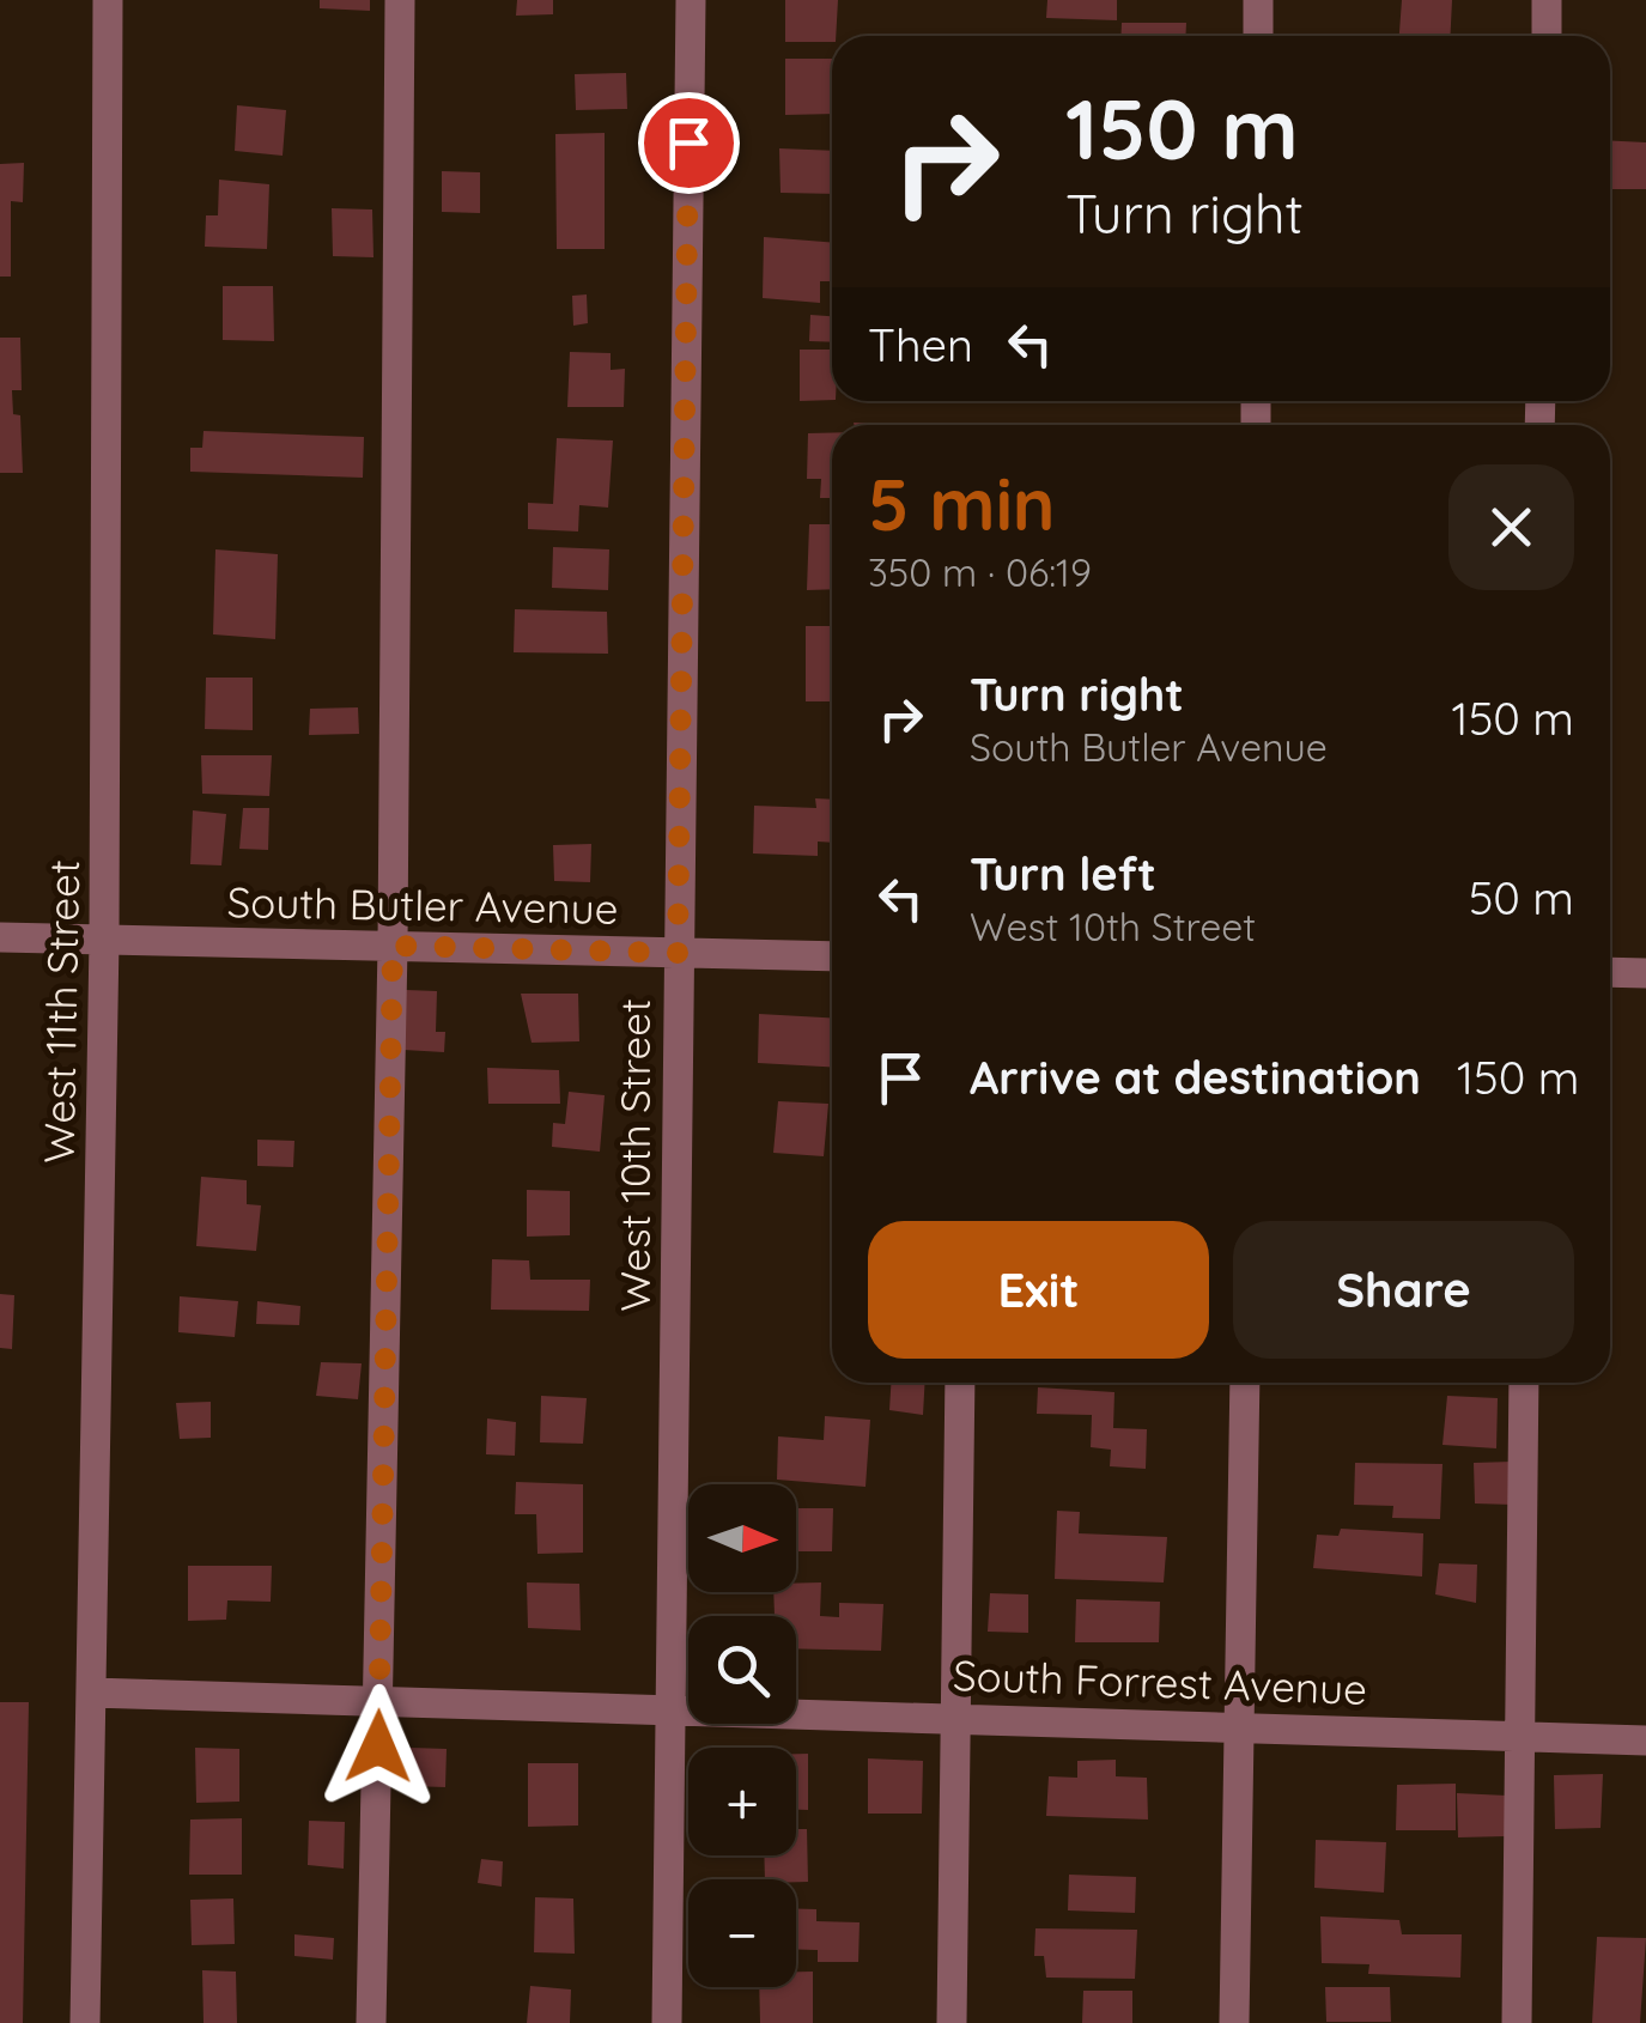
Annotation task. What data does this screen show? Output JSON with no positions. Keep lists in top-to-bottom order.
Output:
{
  "streets": {
    "street": [
      "South Butler Avenue",
      "West 11th Street",
      "West 10th Street",
      "South Forrest Avenue"
    ]
  },
  "crossings": [
    ["South Butler Avenue", "West 11th Street"],
    ["South Butler Avenue", "West 10th Street"],
    ["West 11th Street", "South Forrest Avenue"],
    ["West 10th Street", "South Forrest Avenue"]
  ],
  "north": "right",
  "page": {
    "turn": ["150 m", "Turn right"],
    "then": "Then",
    "heading": ["5 min", "350 m · 06:19"],
    "list": [
      {
        "name": "Turn right",
        "note": "South Butler Avenue",
        "value": "150 m"
      },
      {
        "name": "Turn left",
        "note": "West 10th Street",
        "value": "50 m"
      },
      {
        "name": "Arrive at destination",
        "value": "150 m"
      }
    ],
    "buttons": ["Exit", "Share"],
    "map_buttons": ["+", "−"]
  }
}
